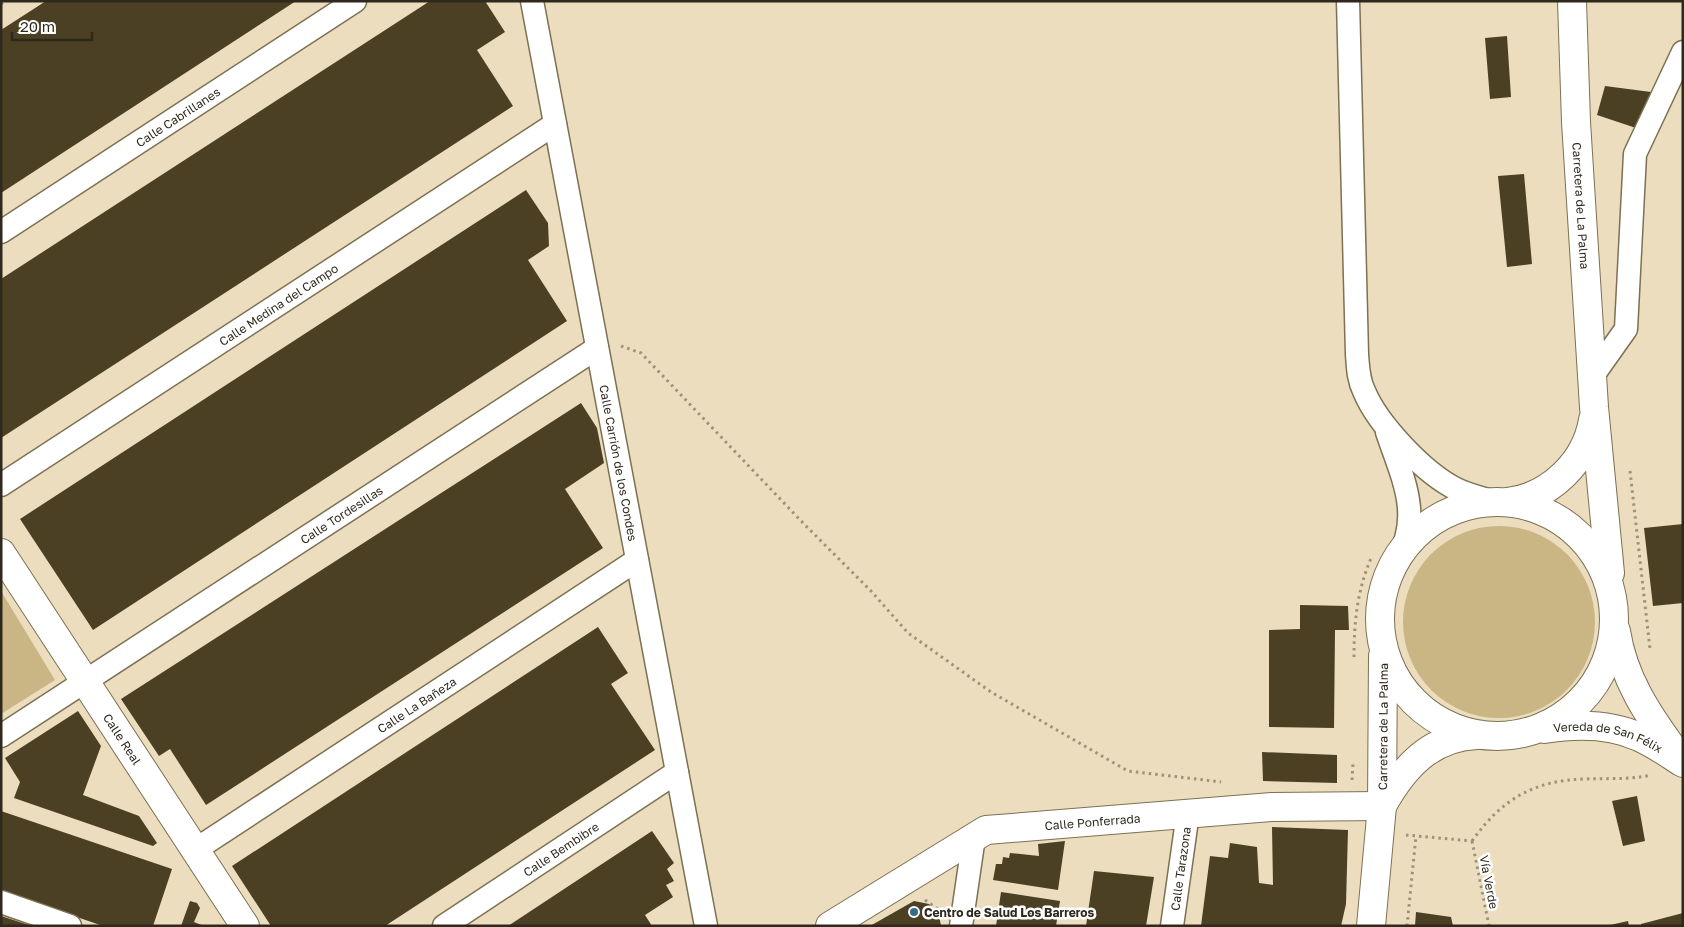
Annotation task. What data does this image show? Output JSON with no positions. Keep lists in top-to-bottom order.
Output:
{
  "streets": {
    "main road": [
      "Carretera de La Palma",
      "Calle Real",
      "Vereda de San Félix",
      "Calle Ponferrada"
    ],
    "street": [
      "Calle Cabrillanes",
      "Calle Medina del Campo",
      "Calle Carrión de los Condes",
      "Calle Tordesillas",
      "Calle La Bañeza",
      "Calle Bembibre",
      "Calle Tarazona"
    ],
    "path": ["Vía Verde"]
  },
  "crossings": [
    ["Carretera de La Palma", "Vereda de San Félix"],
    ["Carretera de La Palma", "Calle Ponferrada"],
    ["Calle Medina del Campo", "Calle Carrión de los Condes"],
    ["Calle Carrión de los Condes", "Calle Tordesillas"],
    ["Calle Carrión de los Condes", "Calle La Bañeza"],
    ["Calle Carrión de los Condes", "Calle Bembibre"],
    ["Calle Tordesillas", "Calle Real"],
    ["Calle La Bañeza", "Calle Real"],
    ["Calle Ponferrada", "Calle Tarazona"]
  ],
  "places": ["Centro de Salud Los Barreros"],
  "scale_bar": "20 m"
}
